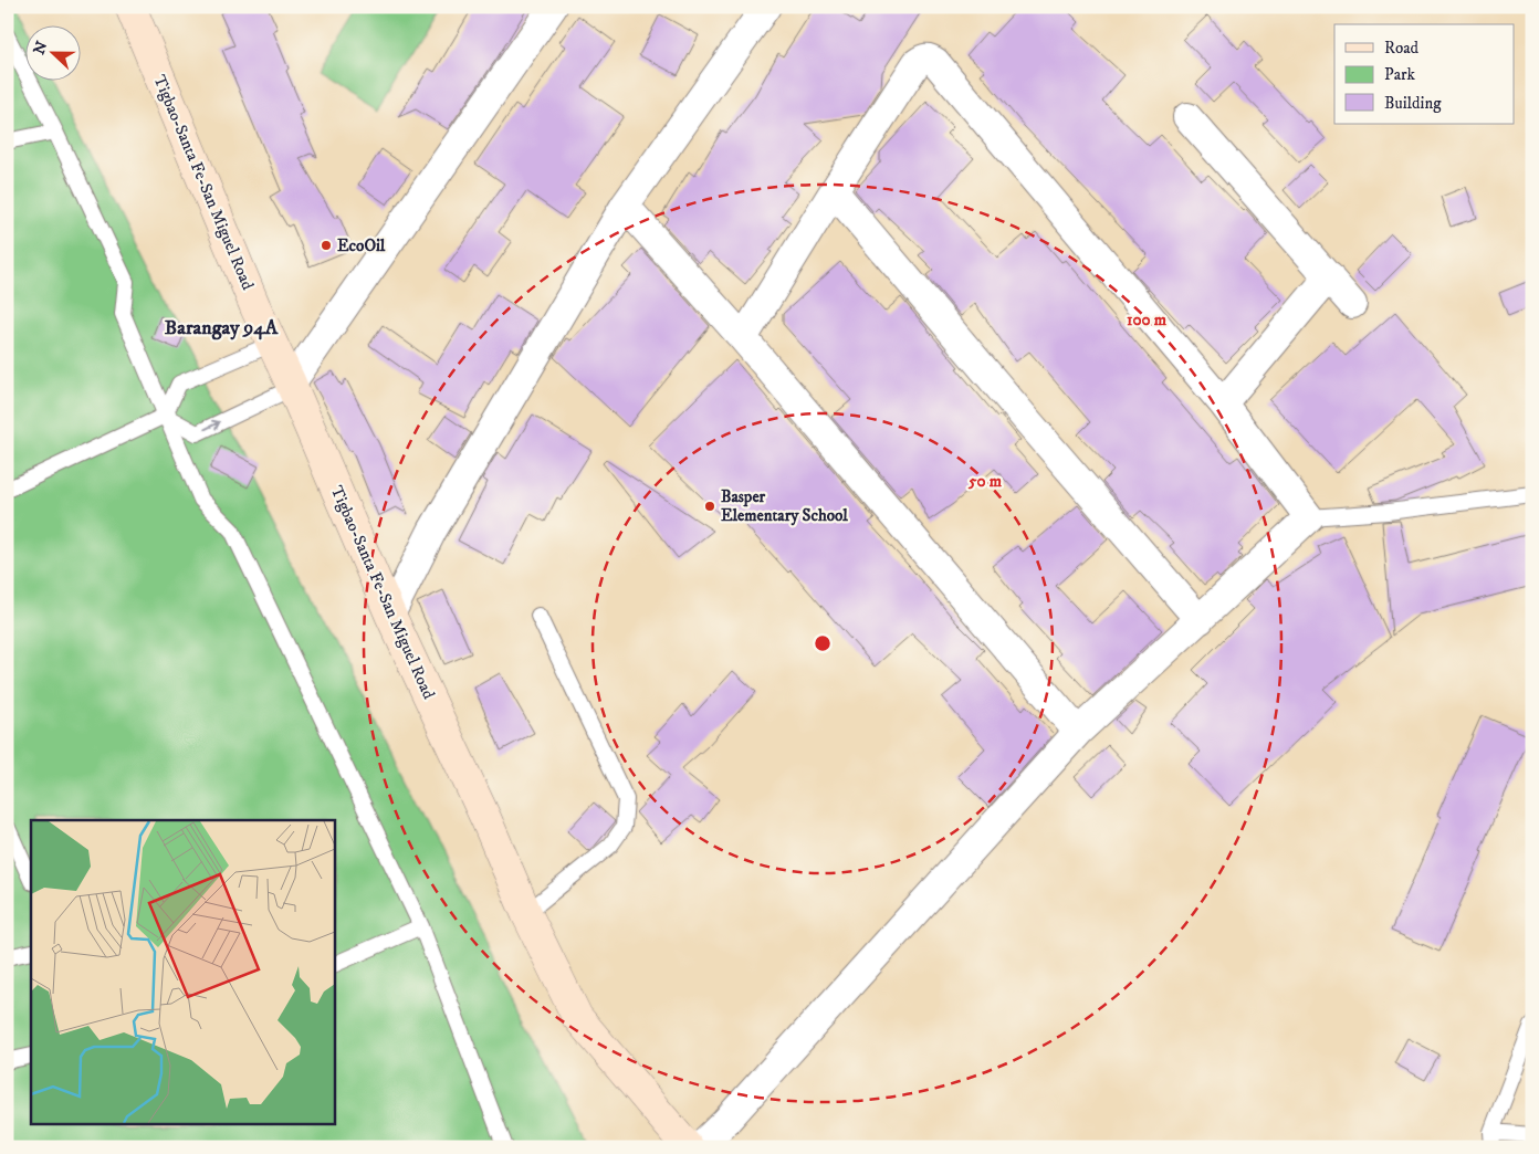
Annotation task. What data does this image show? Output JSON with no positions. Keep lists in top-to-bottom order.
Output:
{
  "streets": {
    "main road": ["Tigbao-Santa Fe-San Miguel Road"]
  },
  "districts": ["Barangay 94A"],
  "places": ["EcoOil", "Basper Elementary School"],
  "legend": ["Road", "Park", "Building"],
  "north": "left",
  "rings": ["100 m", "50 m"]
}
